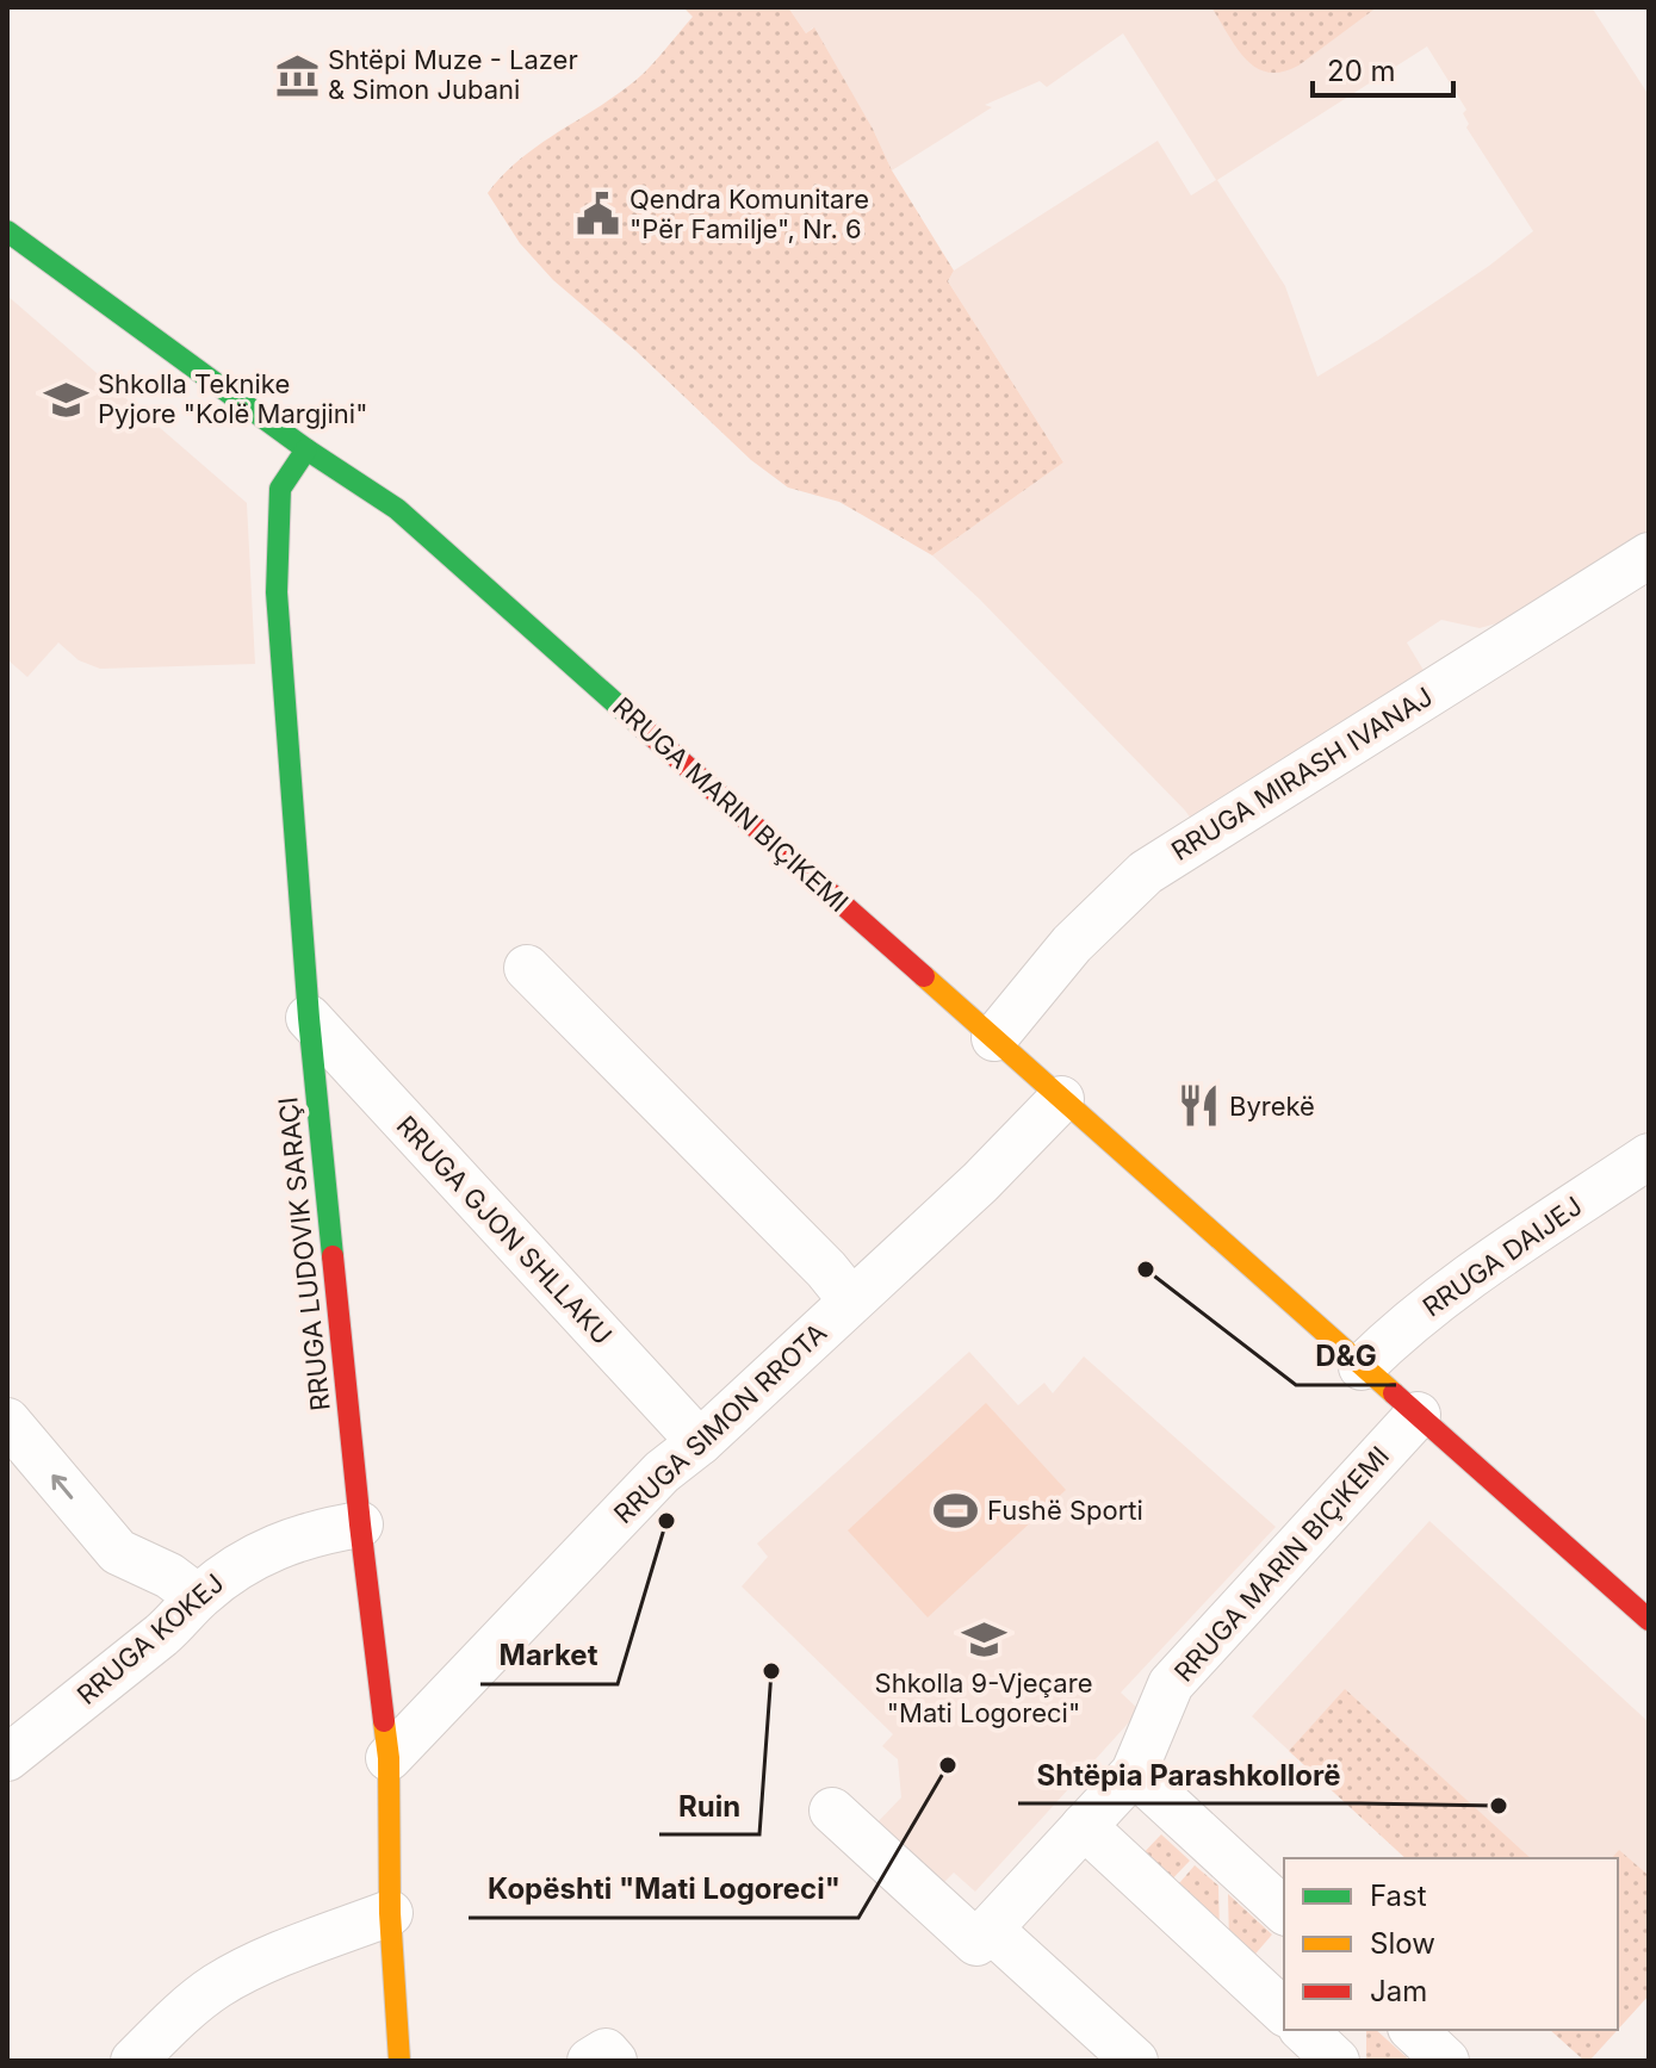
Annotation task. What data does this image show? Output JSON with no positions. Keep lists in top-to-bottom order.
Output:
{
  "streets": {
    "main road": ["RRUGA MARIN BIÇIKEMI", "RRUGA LUDOVIK SARAÇI"],
    "street": [
      "RRUGA MIRASH IVANAJ",
      "RRUGA GJON SHLLAKU",
      "RRUGA DAIJEJ",
      "RRUGA SIMON RROTA",
      "RRUGA KOKEJ"
    ]
  },
  "crossings": [
    ["RRUGA MIRASH IVANAJ", "RRUGA MARIN BIÇIKEMI"],
    ["RRUGA MARIN BIÇIKEMI", "RRUGA LUDOVIK SARAÇI"],
    ["RRUGA MARIN BIÇIKEMI", "RRUGA DAIJEJ"],
    ["RRUGA MARIN BIÇIKEMI", "RRUGA SIMON RROTA"],
    ["RRUGA GJON SHLLAKU", "RRUGA LUDOVIK SARAÇI"],
    ["RRUGA GJON SHLLAKU", "RRUGA SIMON RROTA"],
    ["RRUGA LUDOVIK SARAÇI", "RRUGA SIMON RROTA"],
    ["RRUGA LUDOVIK SARAÇI", "RRUGA KOKEJ"]
  ],
  "places": {
    "museum": ["Shtëpi Muze - Lazer & Simon Jubani"],
    "public building": ["Qendra Komunitare \"Për Familje\", Nr. 6"],
    "school or university": ["Shkolla Teknike Pyjore \"Kolë Margjini\"", "Shkolla 9-Vjeçare \"Mati Logoreci\""],
    "restaurant": ["Byrekë"],
    "other": [
      "D&G",
      "Market",
      "Ruin",
      "Kopështi \"Mati Logoreci\"",
      "Shtëpia Parashkollorë"
    ],
    "sports": ["Fushë Sporti"]
  },
  "legend": ["Fast", "Slow", "Jam"],
  "scale_bar": "20 m"
}
